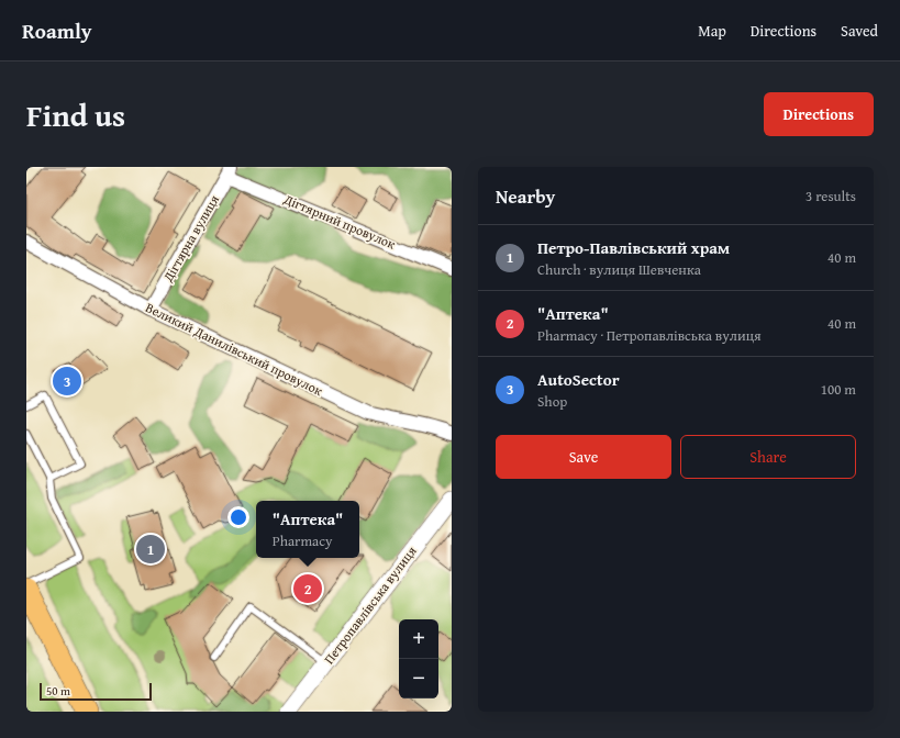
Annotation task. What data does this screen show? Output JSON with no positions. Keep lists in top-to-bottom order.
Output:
{
  "streets": {
    "street": [
      "Дігтярний провулок",
      "Дігтярна вулиця",
      "Великий Данилівський провулок",
      "Петропавлівська вулиця"
    ]
  },
  "crossings": [
    ["Дігтярний провулок", "Дігтярна вулиця"],
    ["Дігтярна вулиця", "Великий Данилівський провулок"]
  ],
  "scale_bar": "50 m",
  "page": {
    "header": "Roamly",
    "nav": ["Map", "Directions", "Saved"],
    "title": "Find us",
    "buttons": [
      "Directions",
      ["Save", "Share"]
    ],
    "heading": ["Nearby", "3 results"],
    "list": [
      {
        "mark": "1",
        "name": "Петро-Павлівський храм",
        "note": "Church · вулиця Шевченка",
        "value": "40 m"
      },
      {
        "mark": "2",
        "name": "\"Аптека\"",
        "note": "Pharmacy · Петропавлівська вулиця",
        "value": "40 m"
      },
      {
        "mark": "3",
        "name": "AutoSector",
        "note": "Shop",
        "value": "100 m"
      }
    ],
    "pins": ["3", "1", "2"],
    "popup": ["\"Аптека\"", "Pharmacy"],
    "map_buttons": ["+", "−"],
    "scale": "50 m"
  }
}
